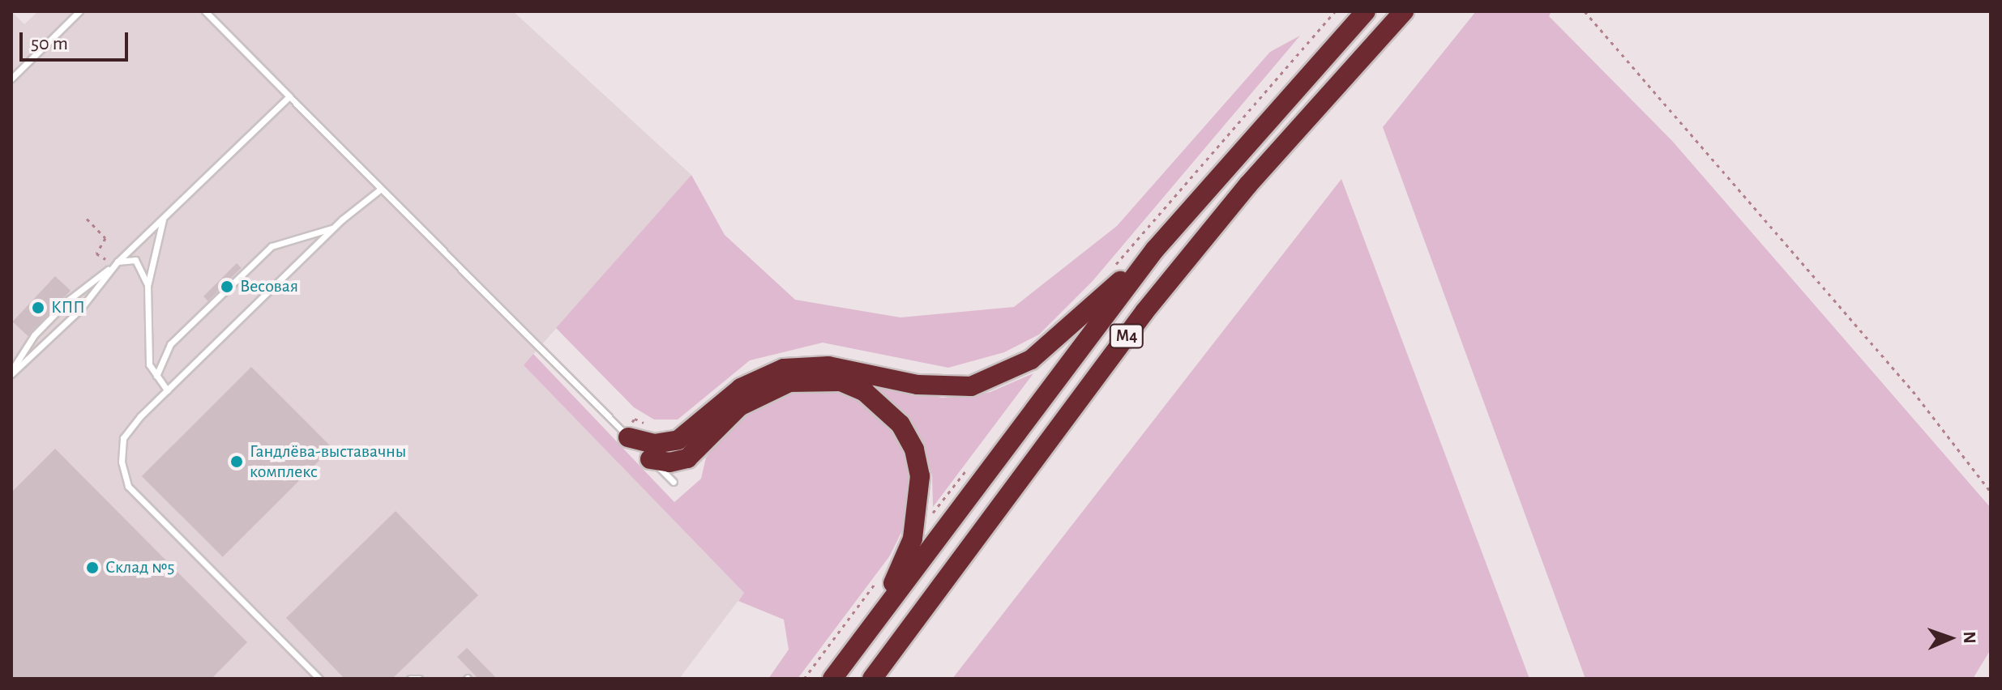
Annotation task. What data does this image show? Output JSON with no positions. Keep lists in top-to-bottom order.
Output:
{
  "streets": {
    "highway": ["М4"]
  },
  "places": [
    "Весовая",
    "КПП",
    "Гандлёва-выставачны комплекс",
    "Склад №5"
  ],
  "scale_bar": "50 m",
  "north": "right"
}
